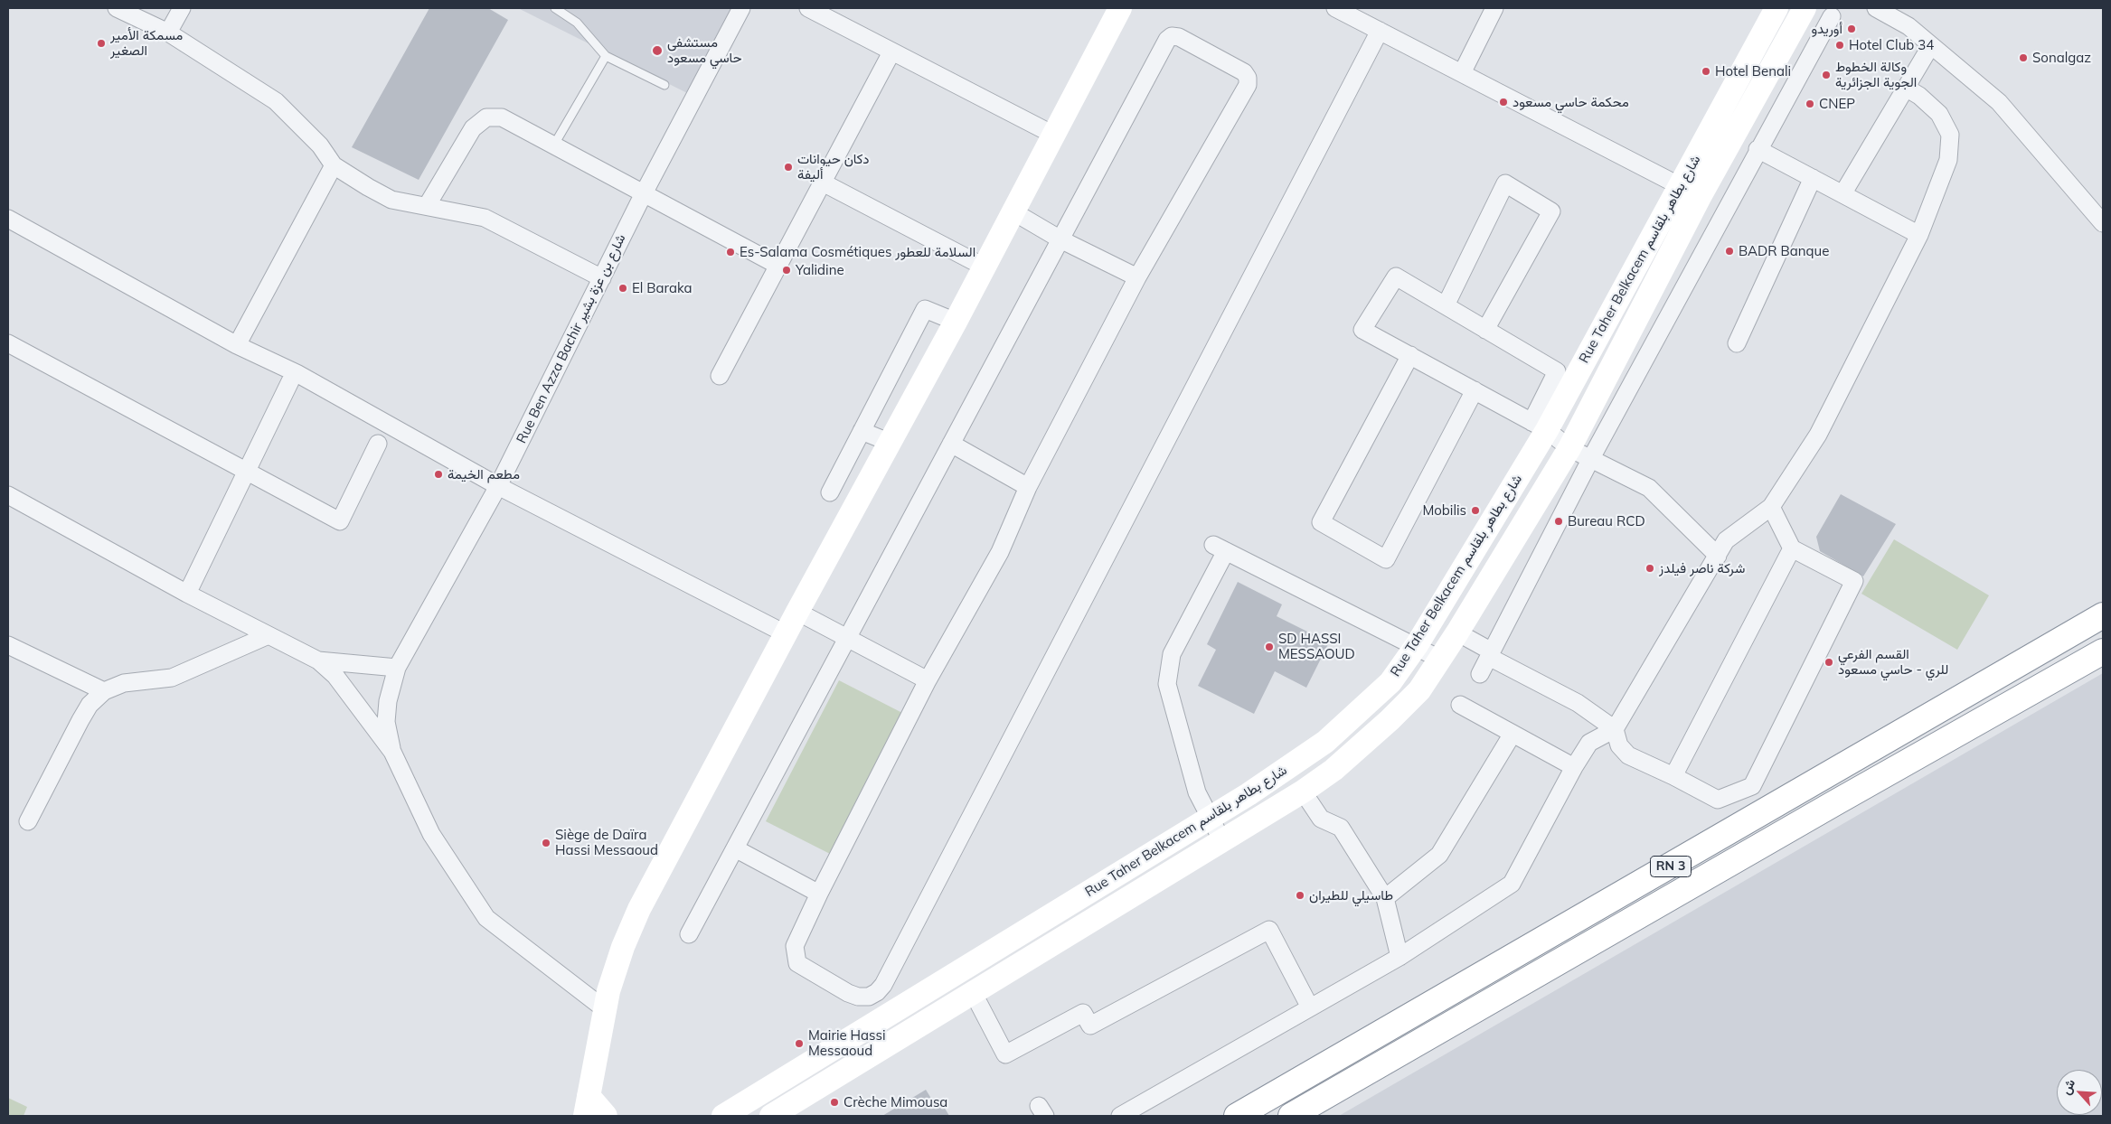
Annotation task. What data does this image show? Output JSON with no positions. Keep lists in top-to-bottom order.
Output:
{
  "streets": {
    "highway": ["RN 3"],
    "main road": ["Rue Taher Belkacem شارع بطاهر بلقاسم"],
    "street": ["Rue Ben Azza Bachir شارع بن عزة بشير"]
  },
  "places": [
    "أوريدو",
    "مسمكة الأمير الصغير",
    "Hotel Club 34",
    "مستشفى حاسي مسعود",
    "Sonalgaz",
    "Hotel Benali",
    "وكالة الخطوط الجوية الجزائرية",
    "محكمة حاسي مسعود",
    "CNEP",
    "دكان حيوانات أليفة",
    "BADR Banque",
    "Es-Salama Cosmétiques السلامة للعطور",
    "Yalidine",
    "El Baraka",
    "مطعم الخيمة",
    "Mobilis",
    "Bureau RCD",
    "شركة ناصر فيلدز",
    "SD HASSI MESSAOUD",
    "القسم الفرعي للري - حاسي مسعود",
    "Siège de Daïra Hassi Messaoud",
    "طاسيلي للطيران",
    "Mairie Hassi Messaoud",
    "Crèche Mimousa"
  ],
  "north": "top left"
}
